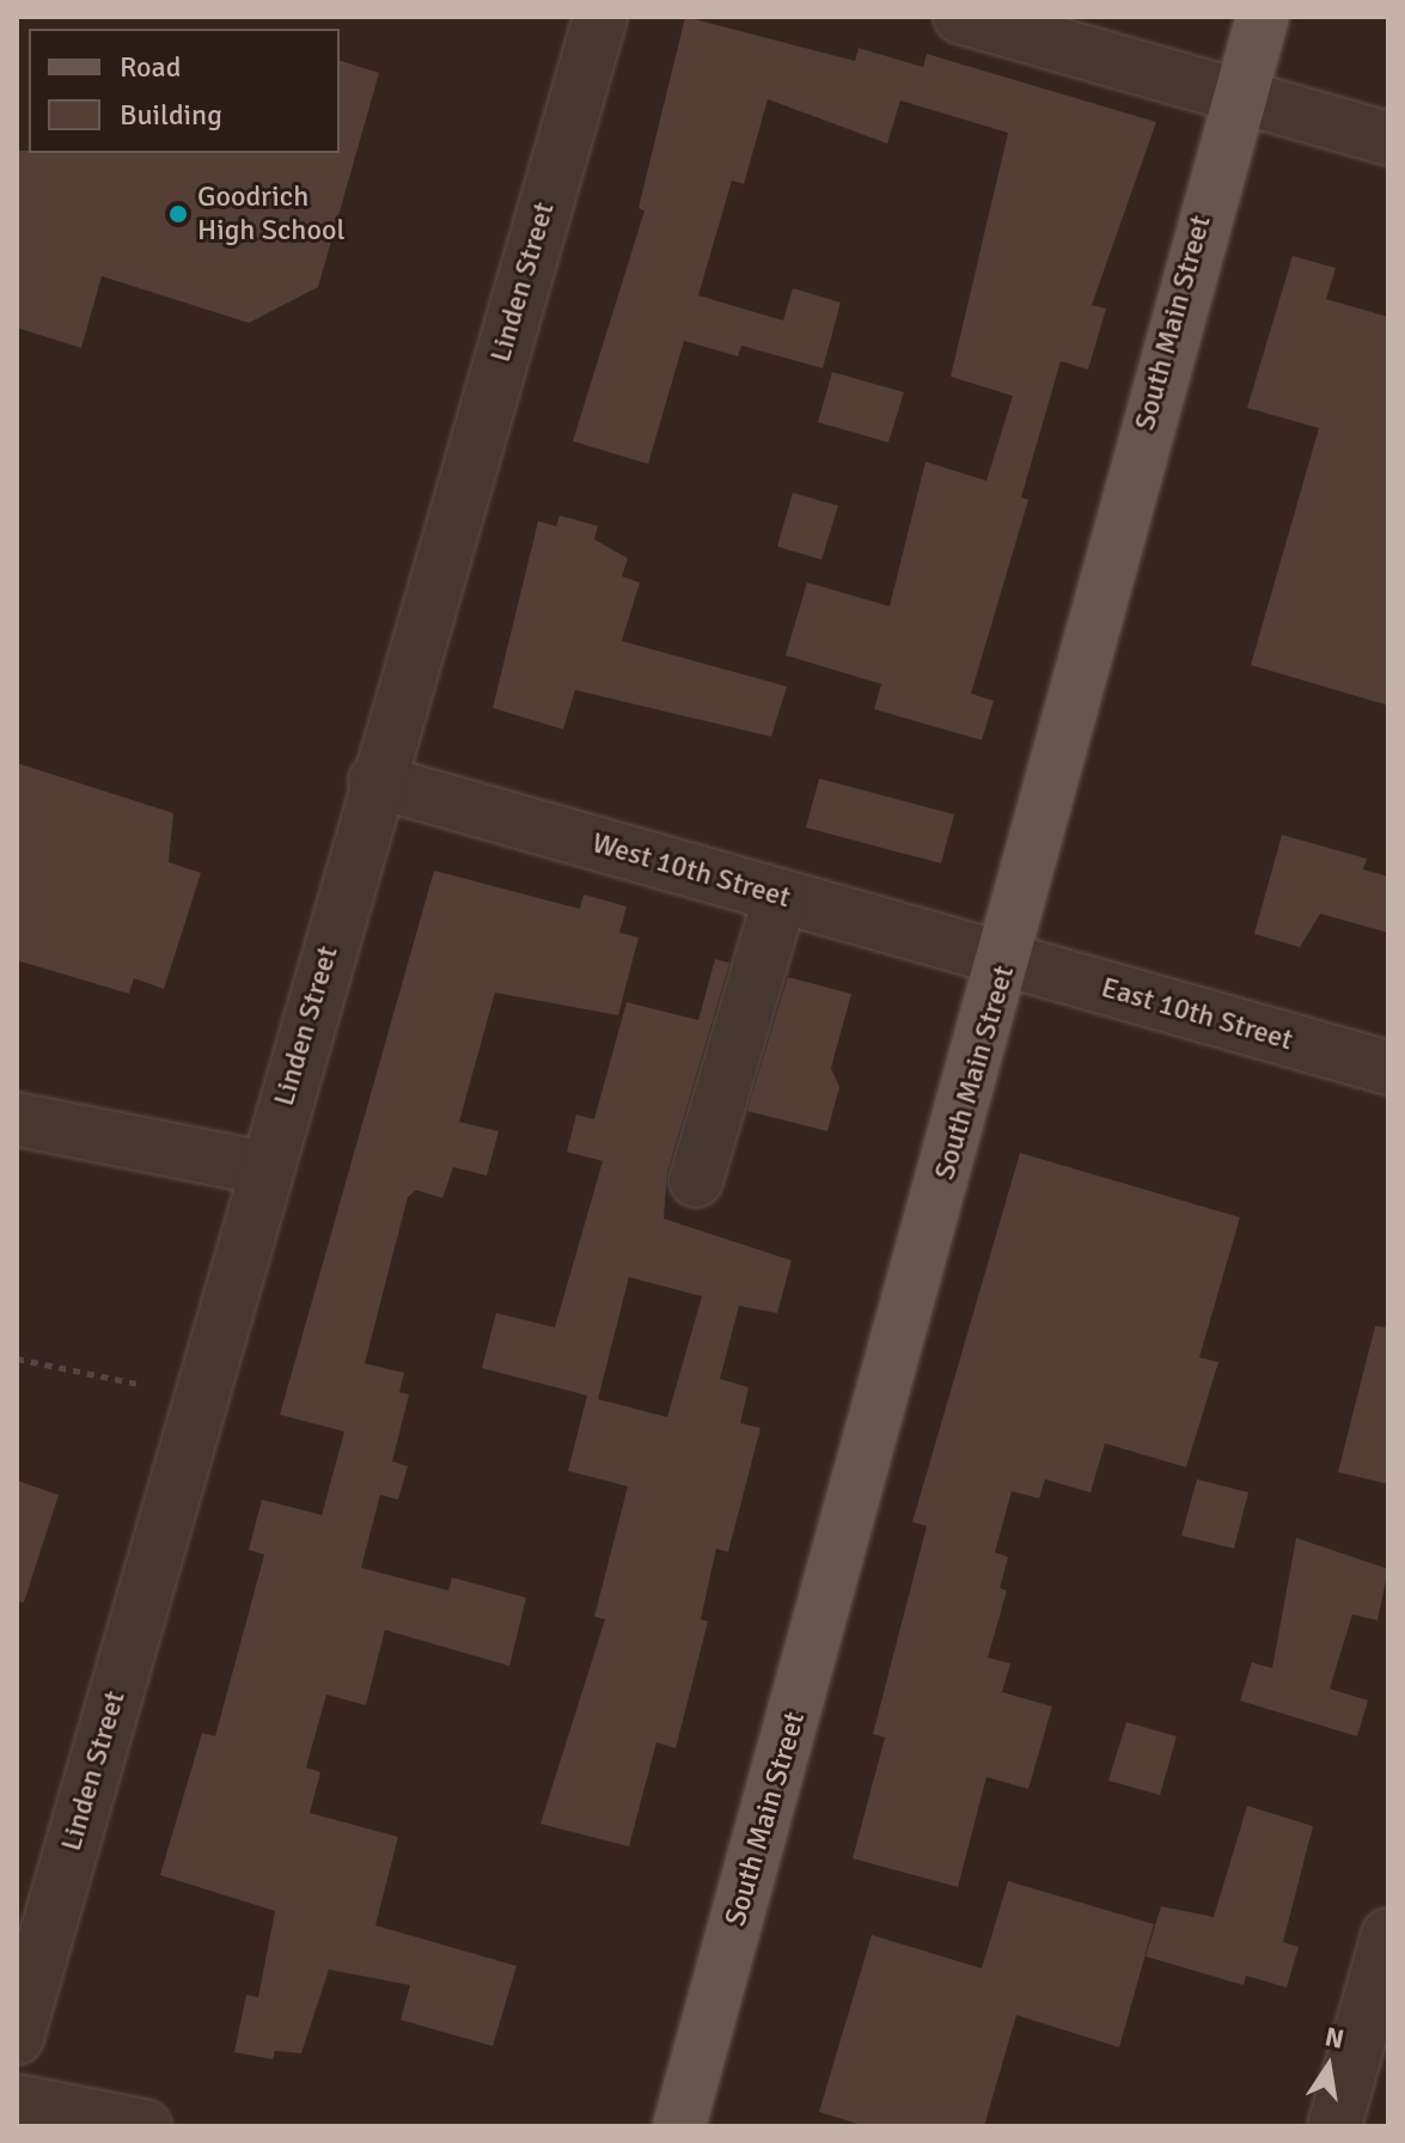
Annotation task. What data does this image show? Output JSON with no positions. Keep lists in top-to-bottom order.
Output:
{
  "streets": {
    "main road": ["South Main Street"],
    "street": ["Linden Street", "West 10th Street", "East 10th Street"]
  },
  "crossings": [
    ["Linden Street", "West 10th Street"],
    ["South Main Street", "West 10th Street"],
    ["South Main Street", "East 10th Street"],
    ["West 10th Street", "East 10th Street"]
  ],
  "places": ["Goodrich High School"],
  "legend": ["Road", "Building"],
  "north": "top"
}
